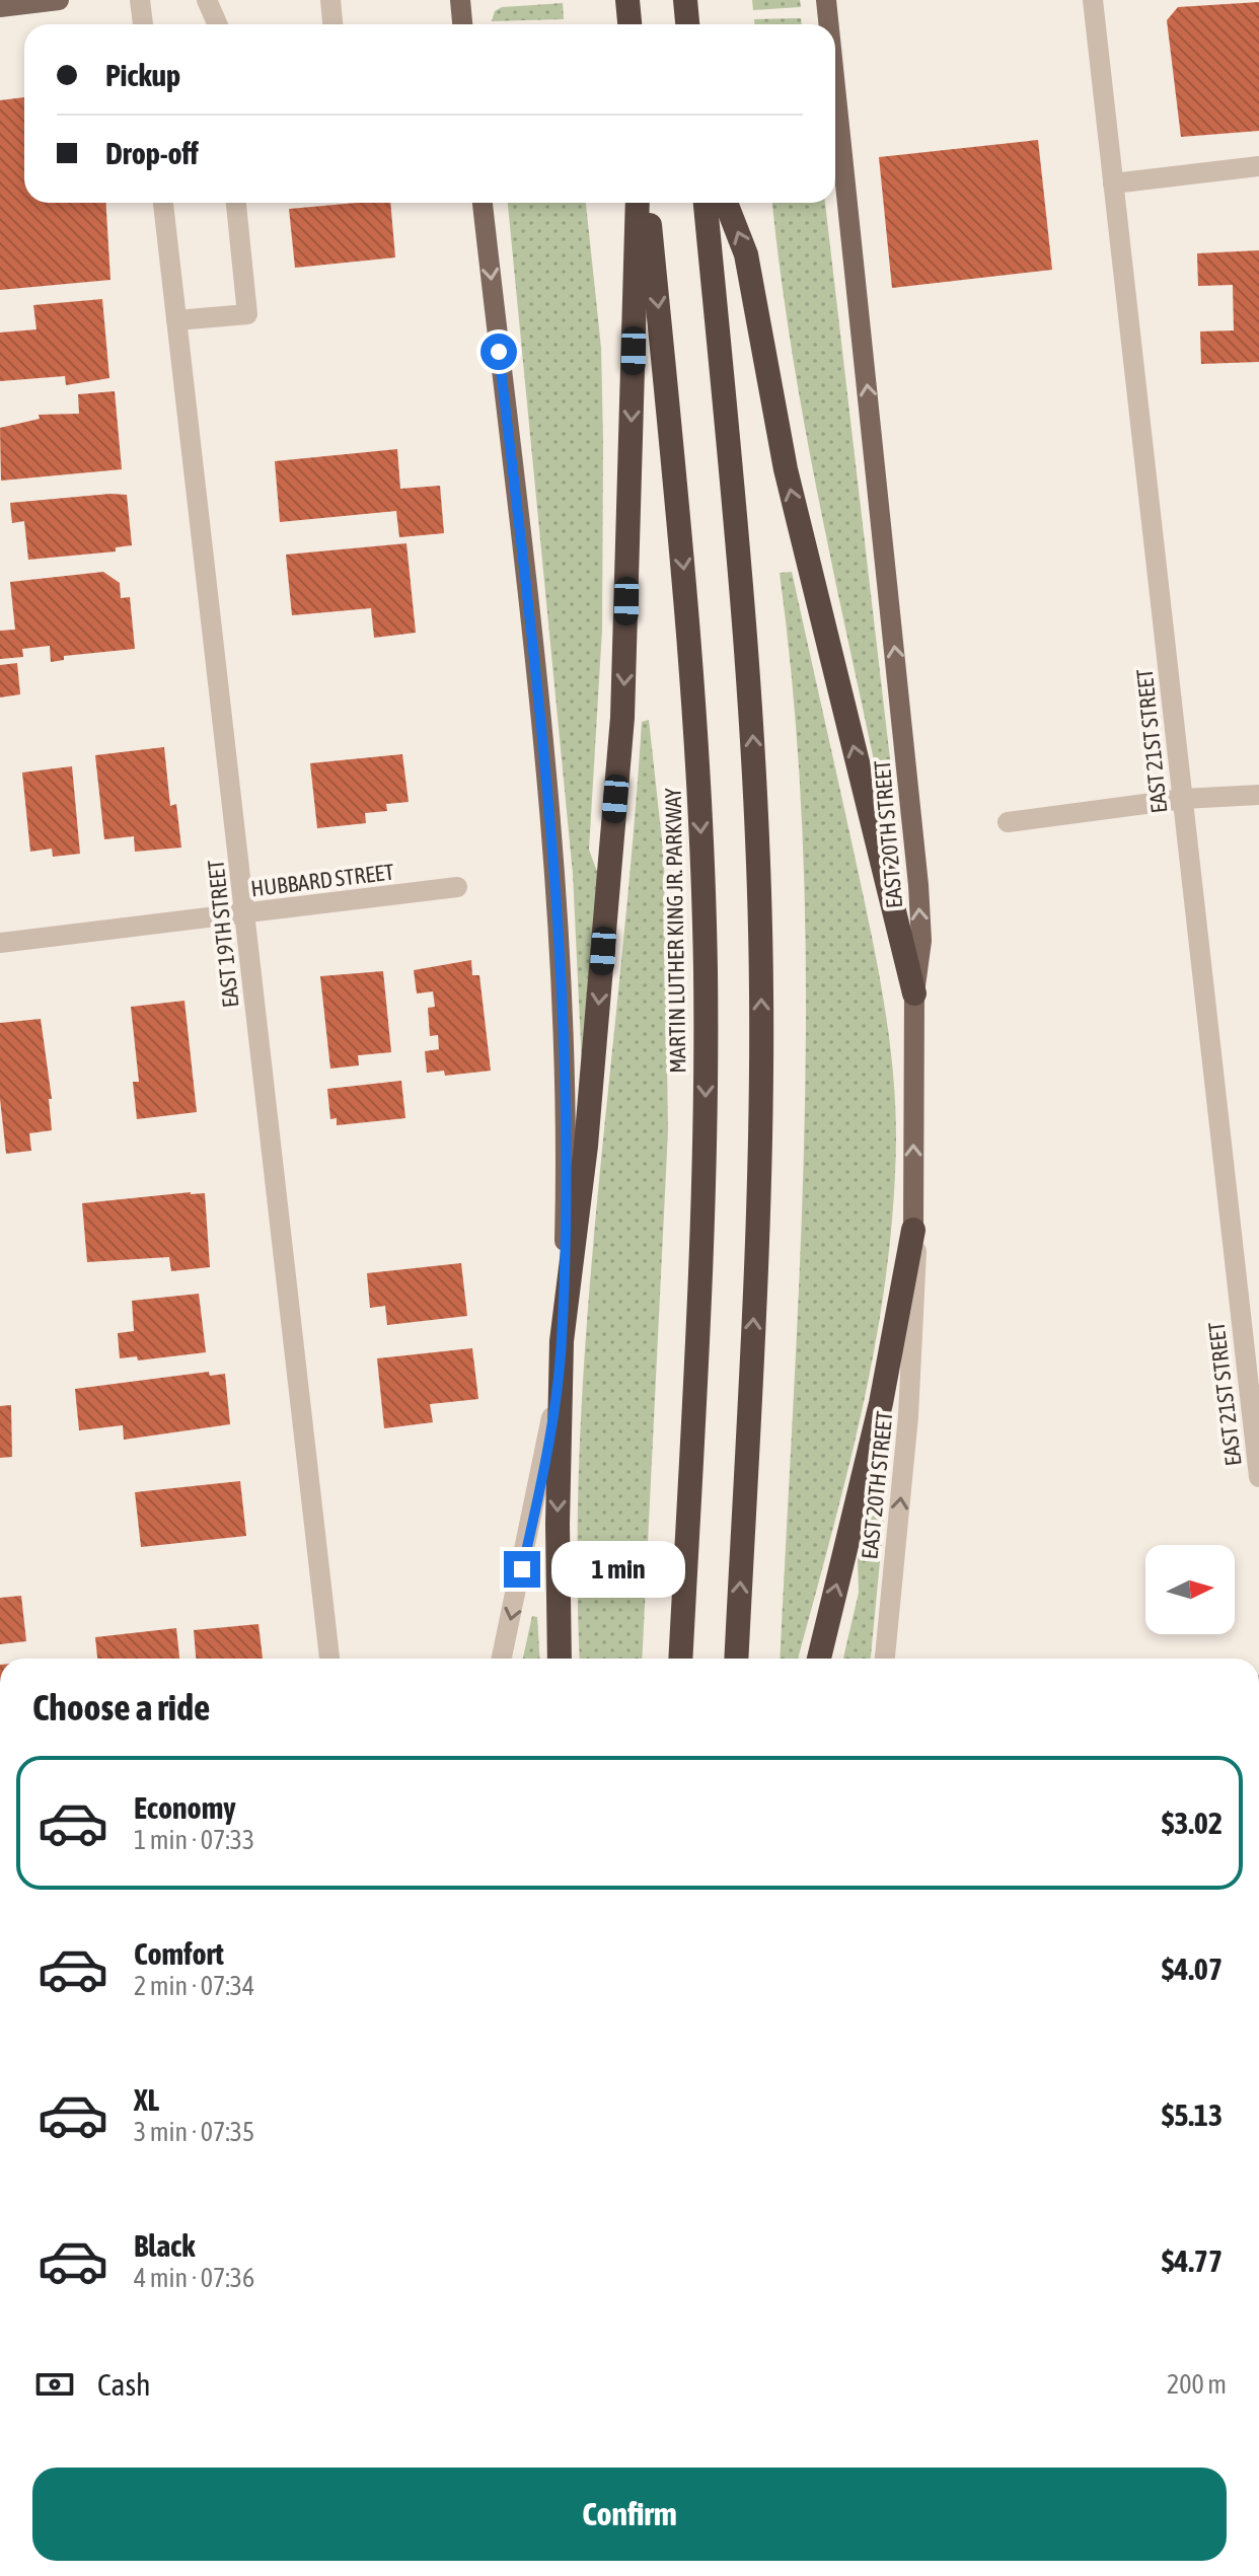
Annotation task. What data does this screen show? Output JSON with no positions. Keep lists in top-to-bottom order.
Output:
{
  "streets": {
    "highway": ["MARTIN LUTHER KING JR. PARKWAY"],
    "main road": ["EAST 20TH STREET"],
    "street": ["EAST 21ST STREET", "HUBBARD STREET", "EAST 19TH STREET"]
  },
  "crossings": [
    ["HUBBARD STREET", "EAST 19TH STREET"]
  ],
  "one_way": ["EAST 20TH STREET"],
  "north": "right",
  "page": {
    "banner": ["Pickup", "Drop-off"],
    "bubble": "1 min",
    "heading": "Choose a ride",
    "list": [
      {
        "name": "Economy",
        "note": "1 min · 07:33",
        "value": "$3.02"
      },
      {
        "name": "Comfort",
        "note": "2 min · 07:34",
        "value": "$4.07"
      },
      {
        "name": "XL",
        "note": "3 min · 07:35",
        "value": "$5.13"
      },
      {
        "name": "Black",
        "note": "4 min · 07:36",
        "value": "$4.77"
      }
    ],
    "pay": ["Cash", "200 m"],
    "buttons": "Confirm"
  }
}
